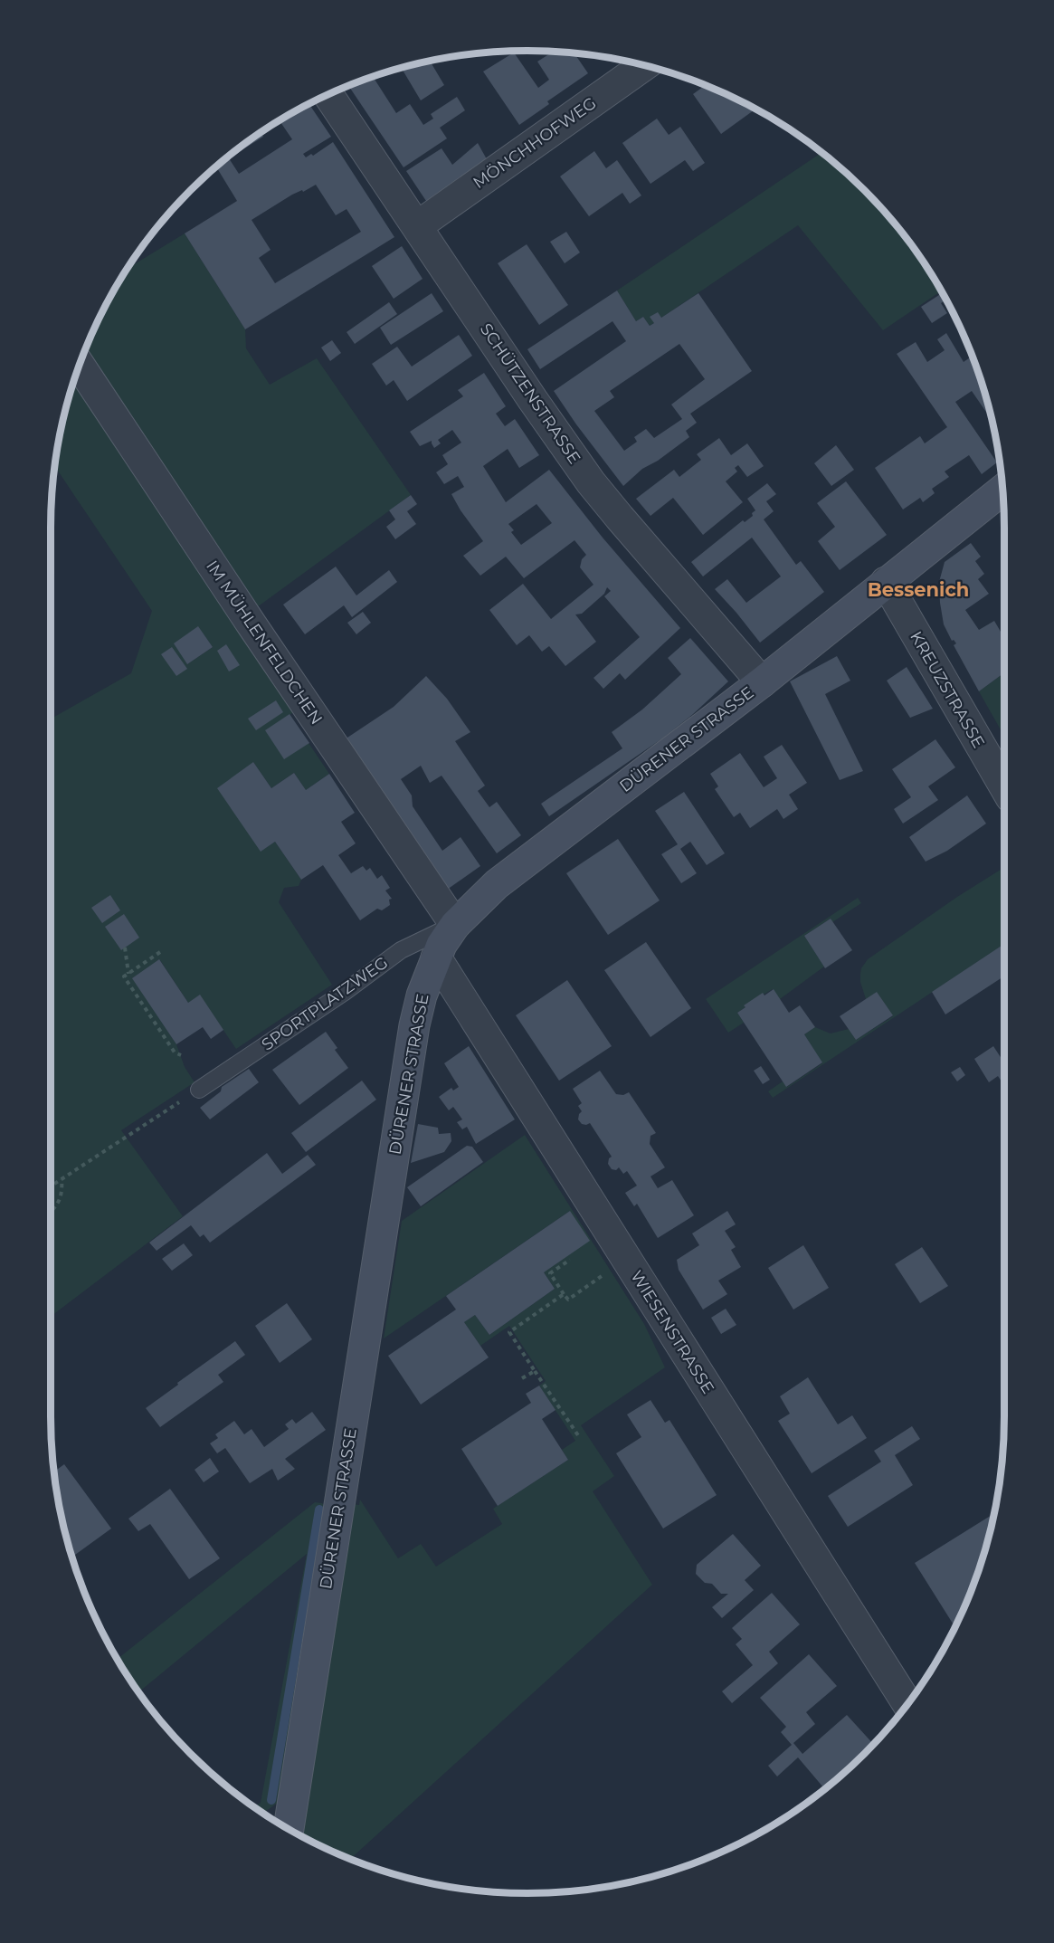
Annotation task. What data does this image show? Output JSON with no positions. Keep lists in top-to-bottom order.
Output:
{
  "streets": {
    "street": [
      "MÖNCHHOFWEG",
      "SCHÜTZENSTRASSE",
      "IM MÜHLENFELDCHEN",
      "KREUZSTRASSE",
      "DÜRENER STRASSE",
      "WIESENSTRASSE"
    ],
    "lane": ["SPORTPLATZWEG"]
  },
  "crossings": [
    ["MÖNCHHOFWEG", "SCHÜTZENSTRASSE"],
    ["SCHÜTZENSTRASSE", "DÜRENER STRASSE"],
    ["IM MÜHLENFELDCHEN", "DÜRENER STRASSE"],
    ["IM MÜHLENFELDCHEN", "SPORTPLATZWEG"],
    ["KREUZSTRASSE", "DÜRENER STRASSE"],
    ["DÜRENER STRASSE", "SPORTPLATZWEG"],
    ["DÜRENER STRASSE", "WIESENSTRASSE"]
  ],
  "districts": ["Bessenich"]
}
